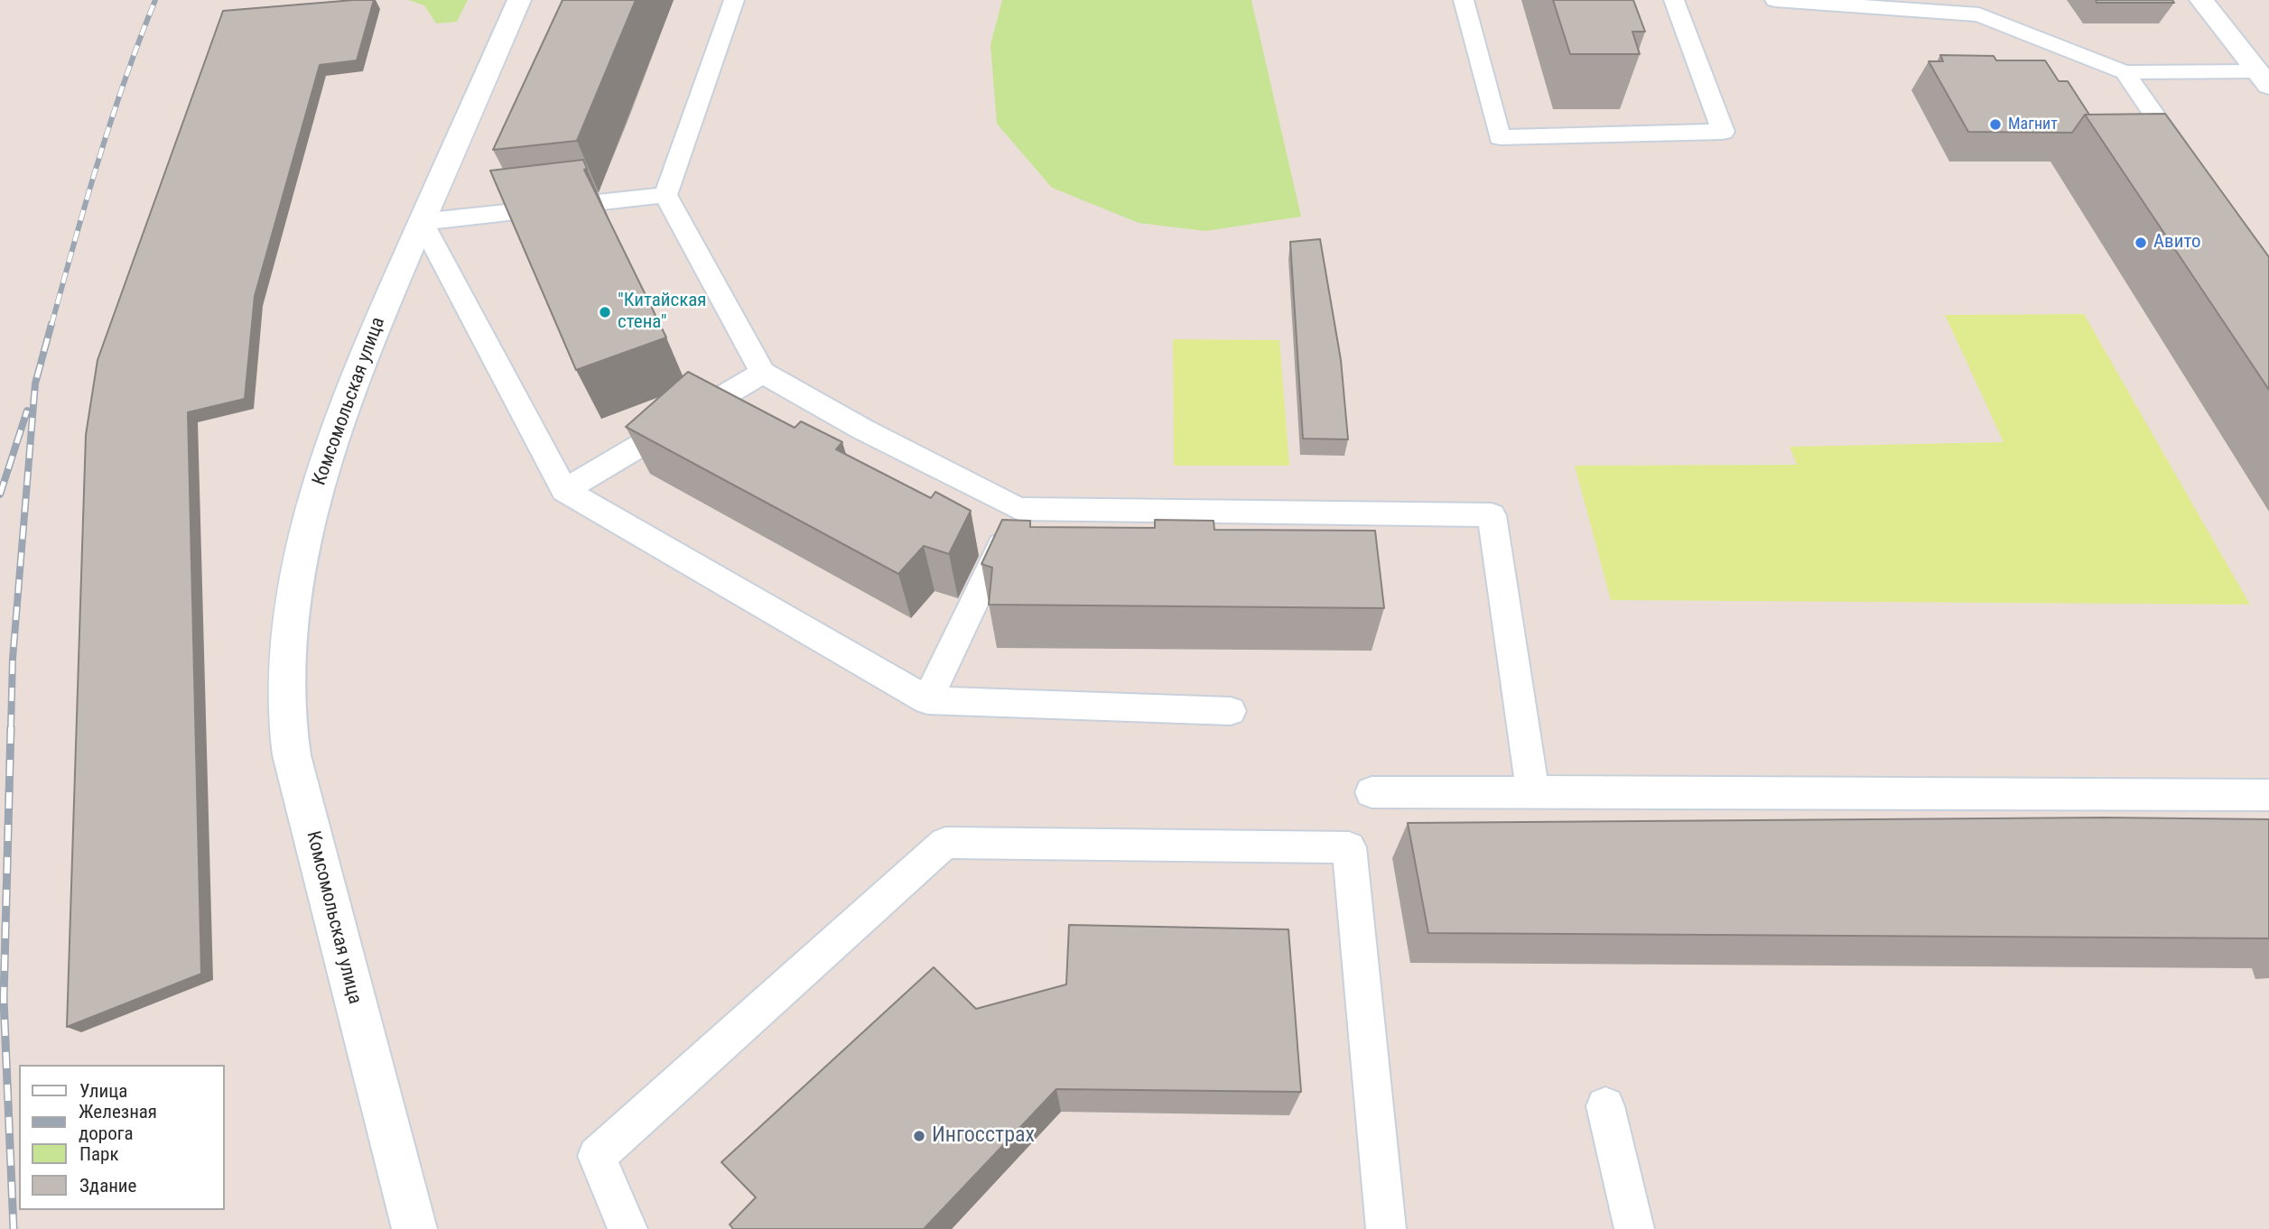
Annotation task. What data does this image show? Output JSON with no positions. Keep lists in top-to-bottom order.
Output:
{
  "streets": {
    "street": ["Комсомольская улица"]
  },
  "places": [
    "Магнит",
    "Авито",
    "\"Китайская стена\"",
    "Ингосстрах"
  ],
  "legend": [
    "Улица",
    "Железная дорога",
    "Парк",
    "Здание"
  ]
}
